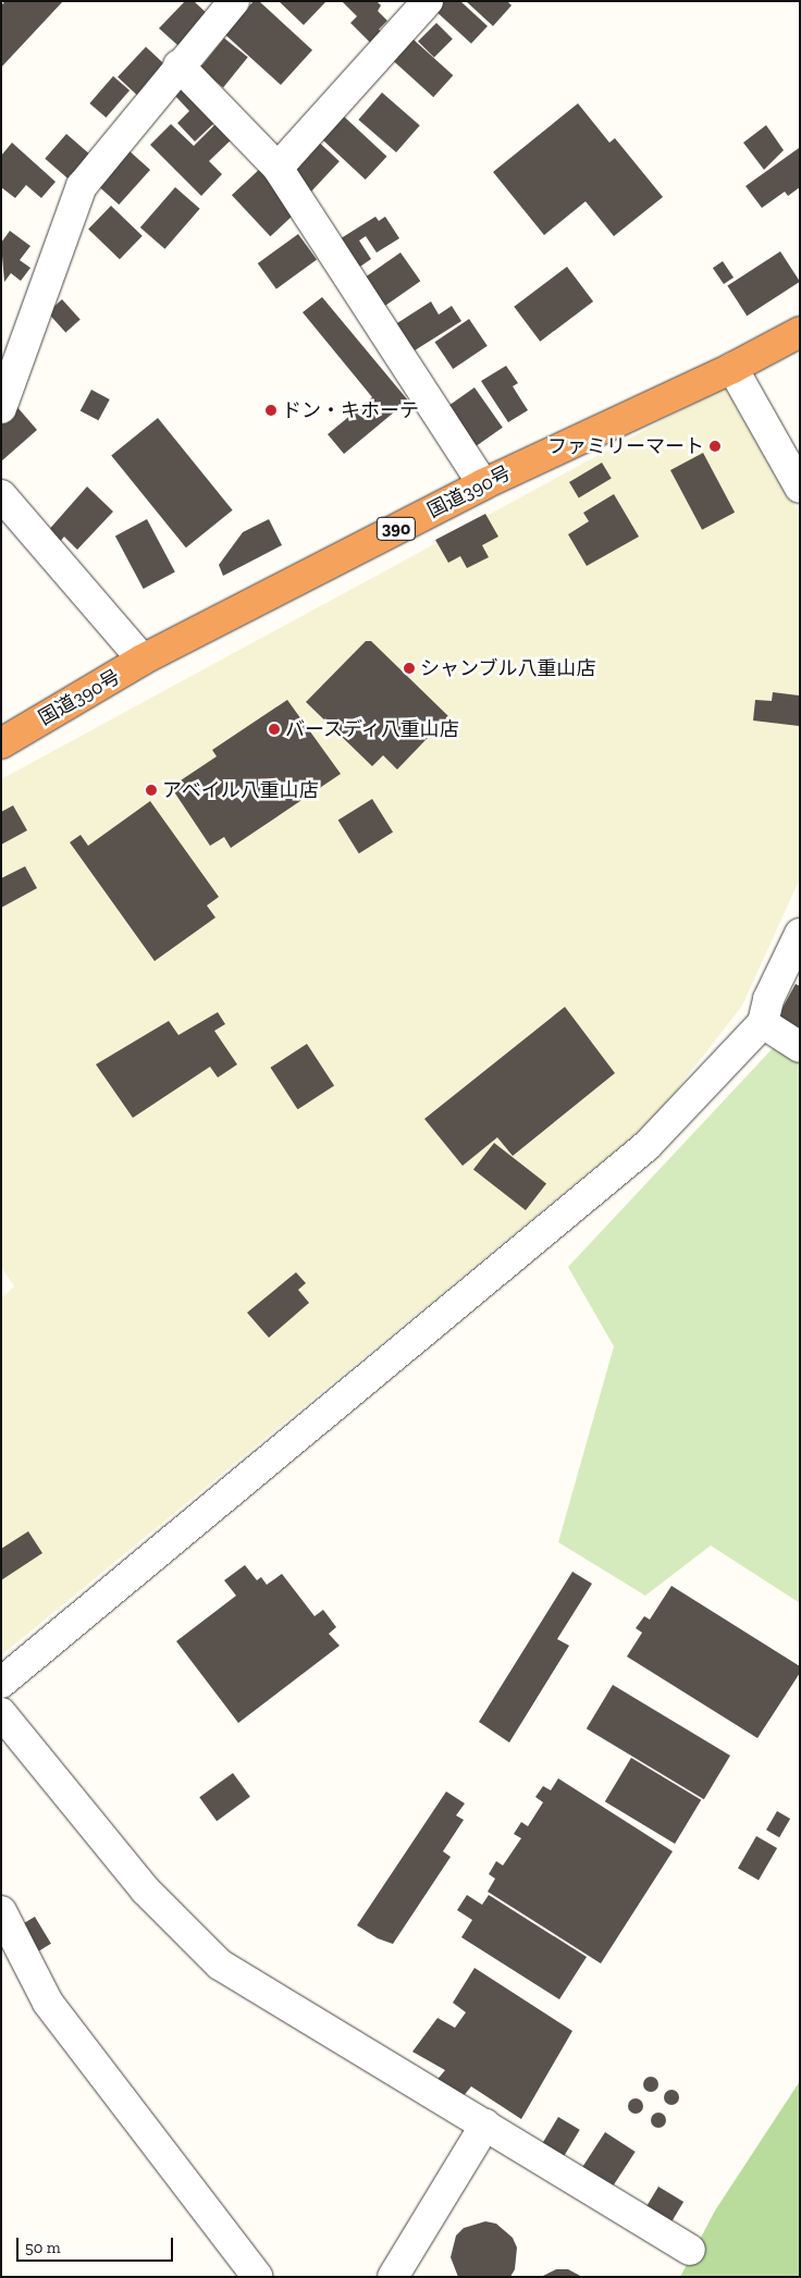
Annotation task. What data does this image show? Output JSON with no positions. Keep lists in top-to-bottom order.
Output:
{
  "streets": {
    "highway": ["国道390号", "390"]
  },
  "places": [
    "ドン・キホーテ",
    "ファミリーマート",
    "シャンブル八重山店",
    "バースディ八重山店",
    "アベイル八重山店"
  ],
  "scale_bar": "50 m"
}
